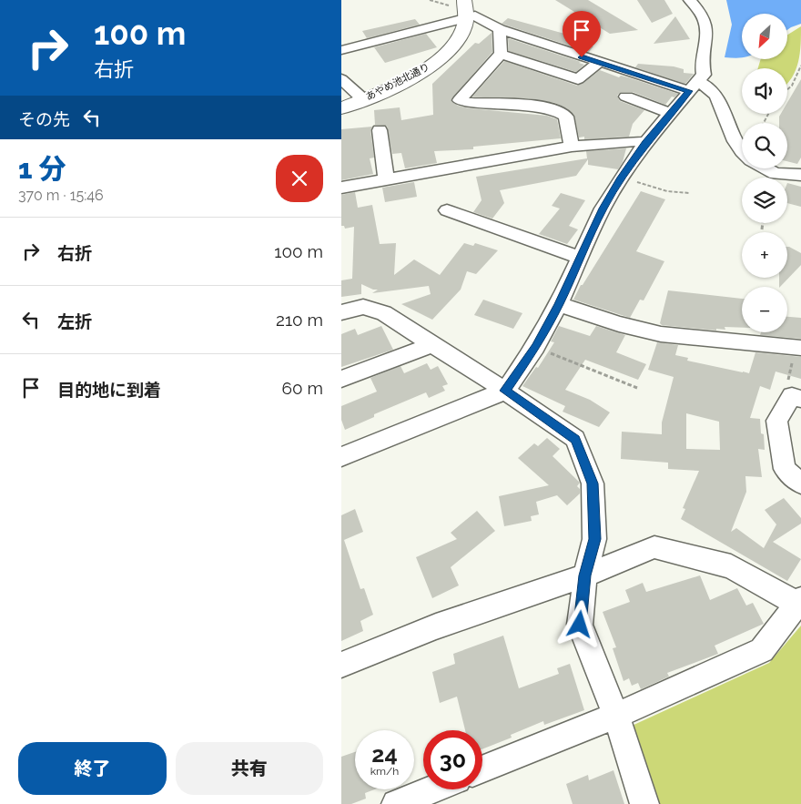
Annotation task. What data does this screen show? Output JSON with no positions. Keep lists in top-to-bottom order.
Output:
{
  "streets": {
    "street": ["あやめ池北通り"]
  },
  "north": "bottom left",
  "page": {
    "turn": ["100 m", "右折"],
    "map_buttons": ["+", "−"],
    "then": "その先",
    "heading": ["1 分", "370 m · 15:46"],
    "list": [
      {
        "name": "右折",
        "value": "100 m"
      },
      {
        "name": "左折",
        "value": "210 m"
      },
      {
        "name": "目的地に到着",
        "value": "60 m"
      }
    ],
    "speed": "24 km/h",
    "limit": "30",
    "buttons": ["終了", "共有"]
  }
}
